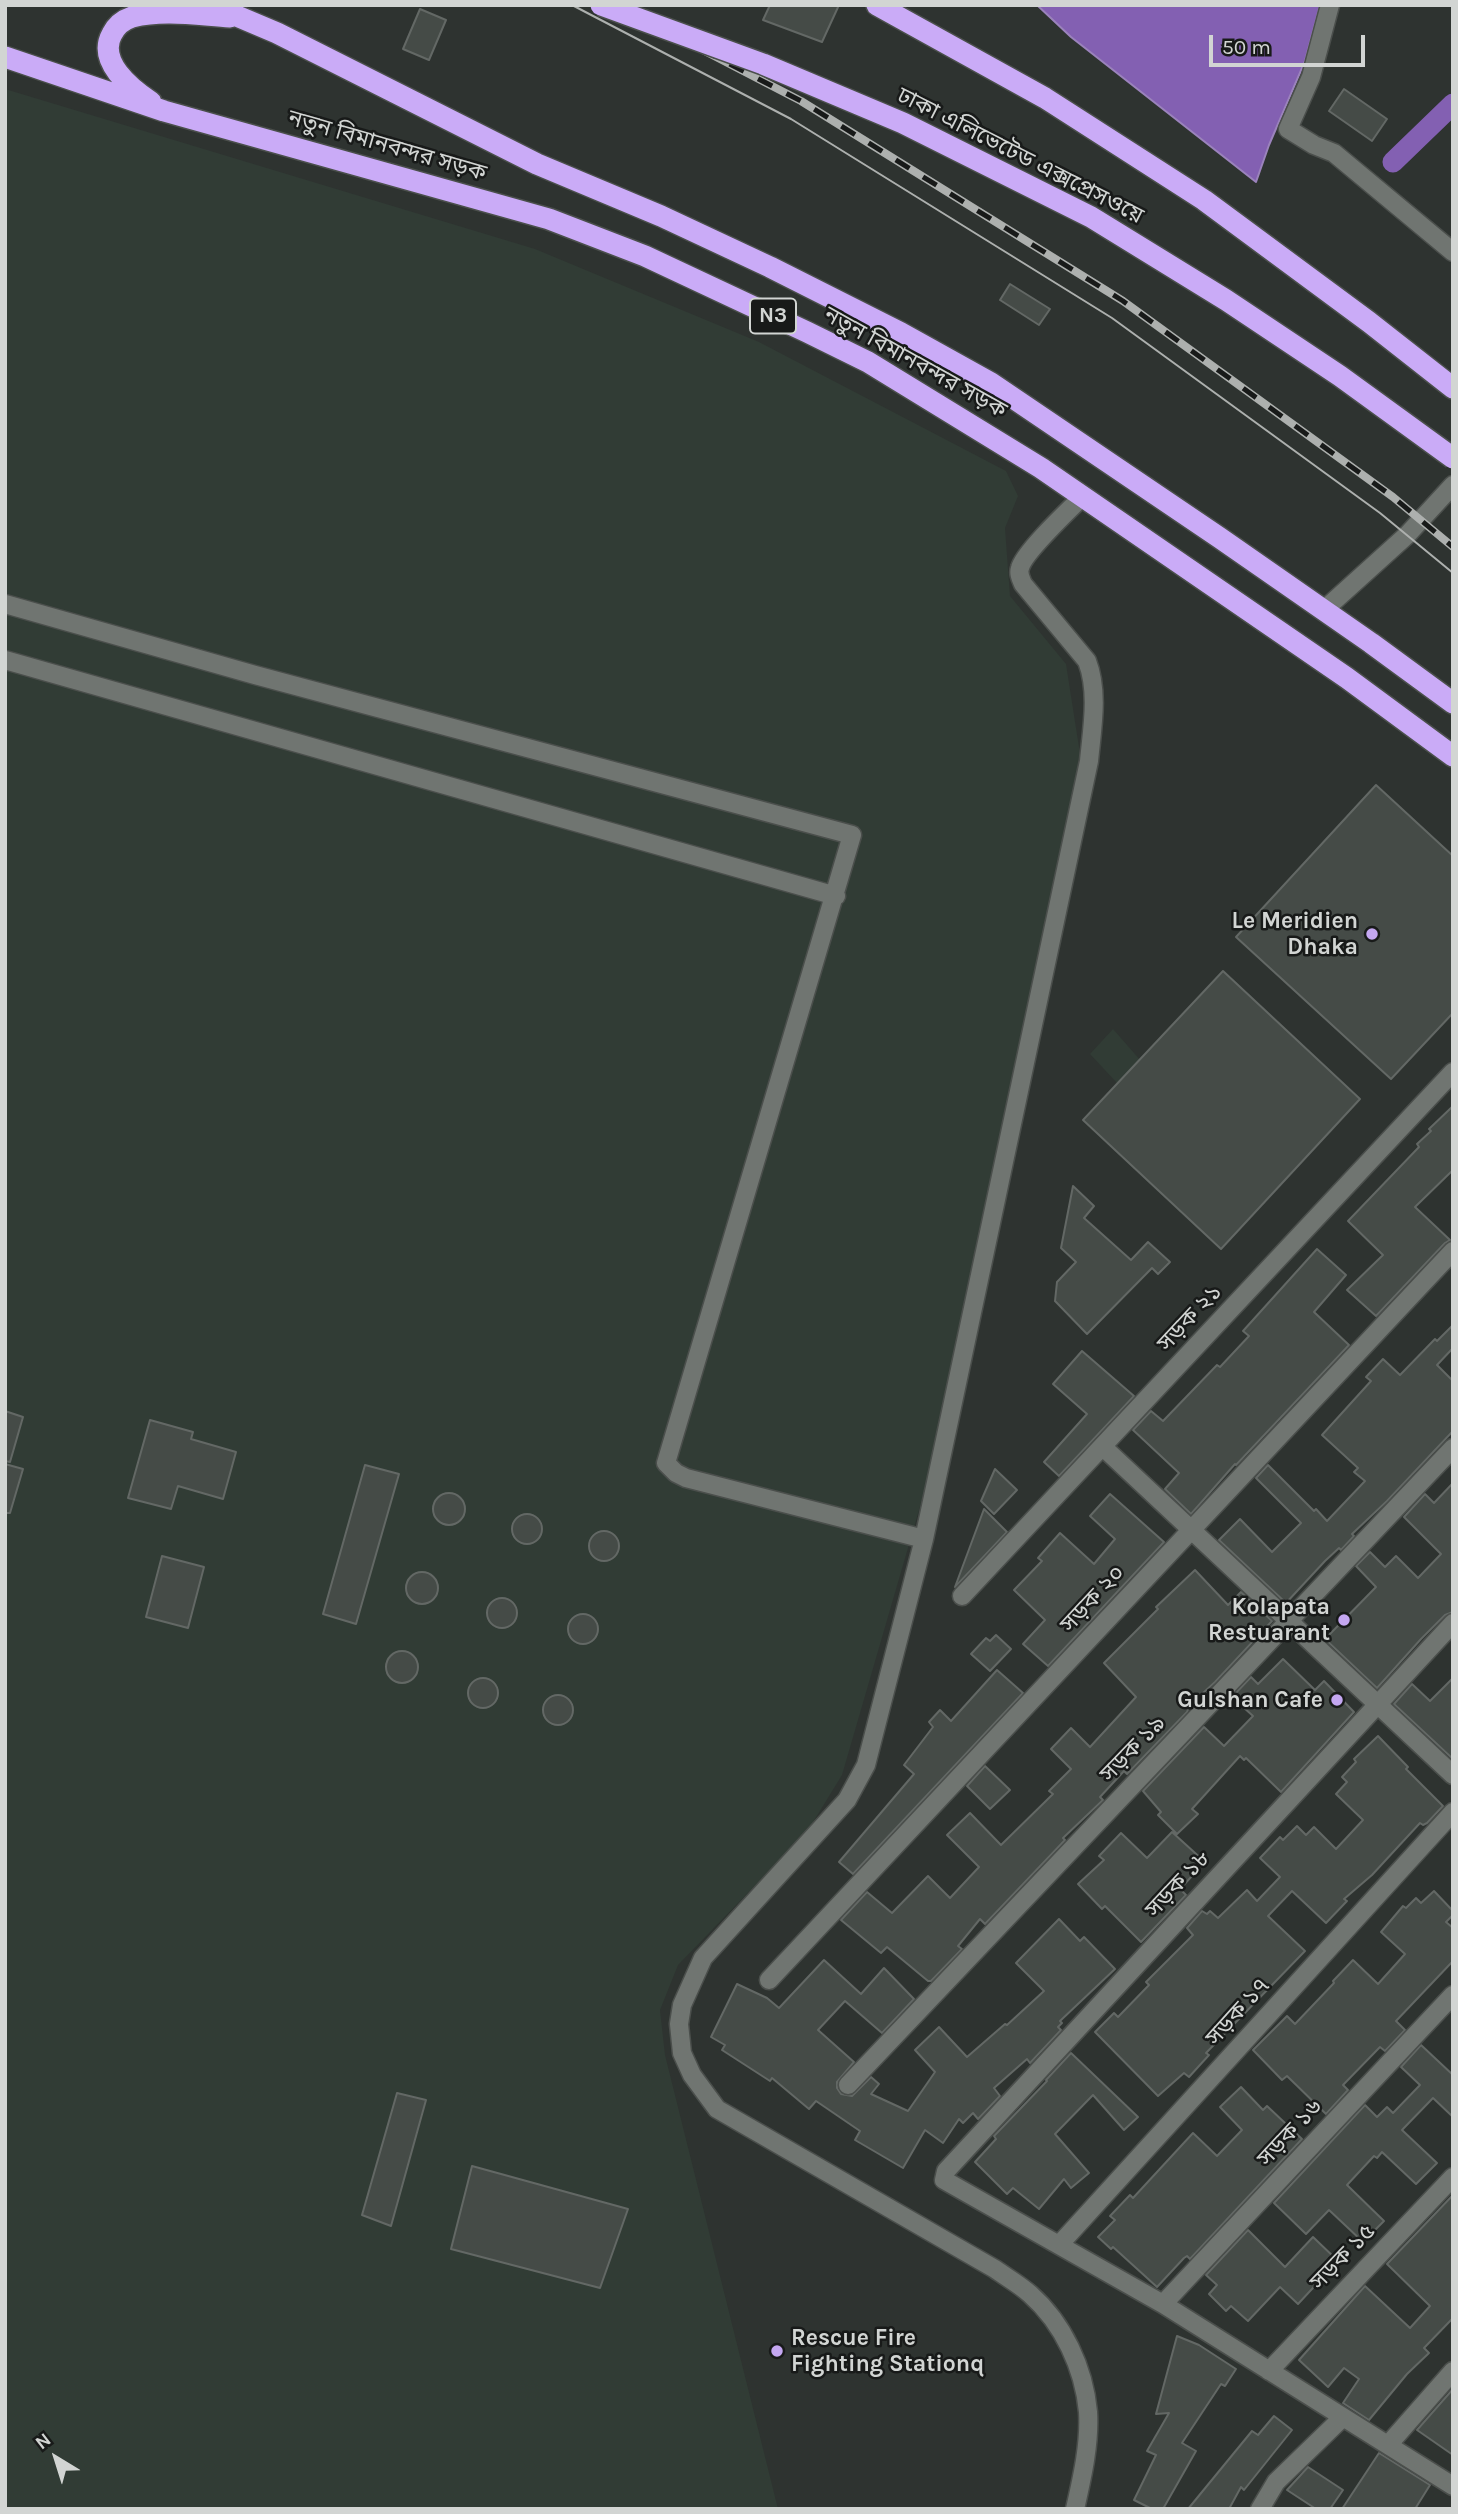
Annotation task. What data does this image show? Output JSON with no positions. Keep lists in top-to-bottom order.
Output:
{
  "streets": {
    "highway": ["নতুন বিমানবন্দর সড়ক", "ঢাকা এলিভেটেড এক্সপ্রেসওয়ে", "N3"],
    "street": [
      "সড়ক ২১",
      "সড়ক ২০",
      "সড়ক ১৯",
      "সড়ক ১৮",
      "সড়ক ১৭",
      "সড়ক ১৬",
      "সড়ক ১৫"
    ]
  },
  "crossings": [
    ["সড়ক ১৮", "সড়ক ১৭"]
  ],
  "places": [
    "Le Meridien Dhaka",
    "Kolapata Restuarant",
    "Gulshan Cafe",
    "Rescue Fire Fighting Stationq"
  ],
  "scale_bar": "50 m",
  "north": "top left"
}
